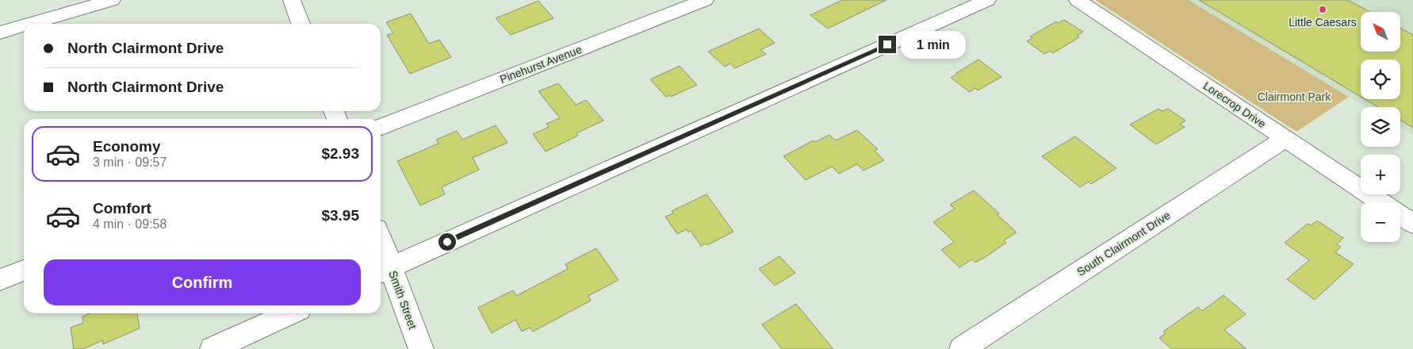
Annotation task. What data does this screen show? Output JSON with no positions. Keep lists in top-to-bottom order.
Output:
{
  "streets": {
    "street": [
      "Pinehurst Avenue",
      "Lorecrop Drive",
      "South Clairmont Drive",
      "Smith Street"
    ]
  },
  "crossings": [
    ["Lorecrop Drive", "South Clairmont Drive"]
  ],
  "parks": ["Clairmont Park"],
  "places": ["Little Caesars"],
  "north": "top left",
  "page": {
    "map_buttons": ["+", "−"],
    "banner": ["North Clairmont Drive", "North Clairmont Drive"],
    "bubble": "1 min",
    "list": [
      {
        "name": "Economy",
        "note": "3 min · 09:57",
        "value": "$2.93"
      },
      {
        "name": "Comfort",
        "note": "4 min · 09:58",
        "value": "$3.95"
      }
    ],
    "buttons": "Confirm"
  }
}
